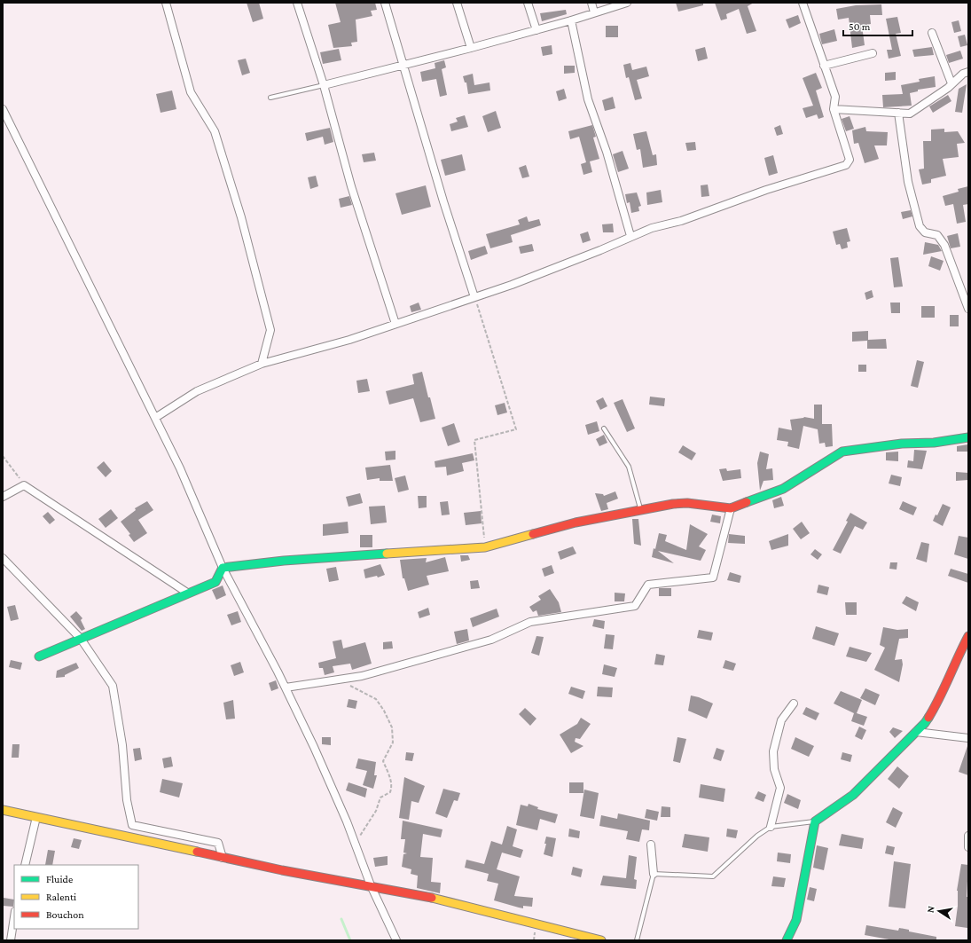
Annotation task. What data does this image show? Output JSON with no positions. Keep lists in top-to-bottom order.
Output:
{
  "legend": ["Fluide", "Ralenti", "Bouchon"],
  "scale_bar": "50 m",
  "north": "left"
}
